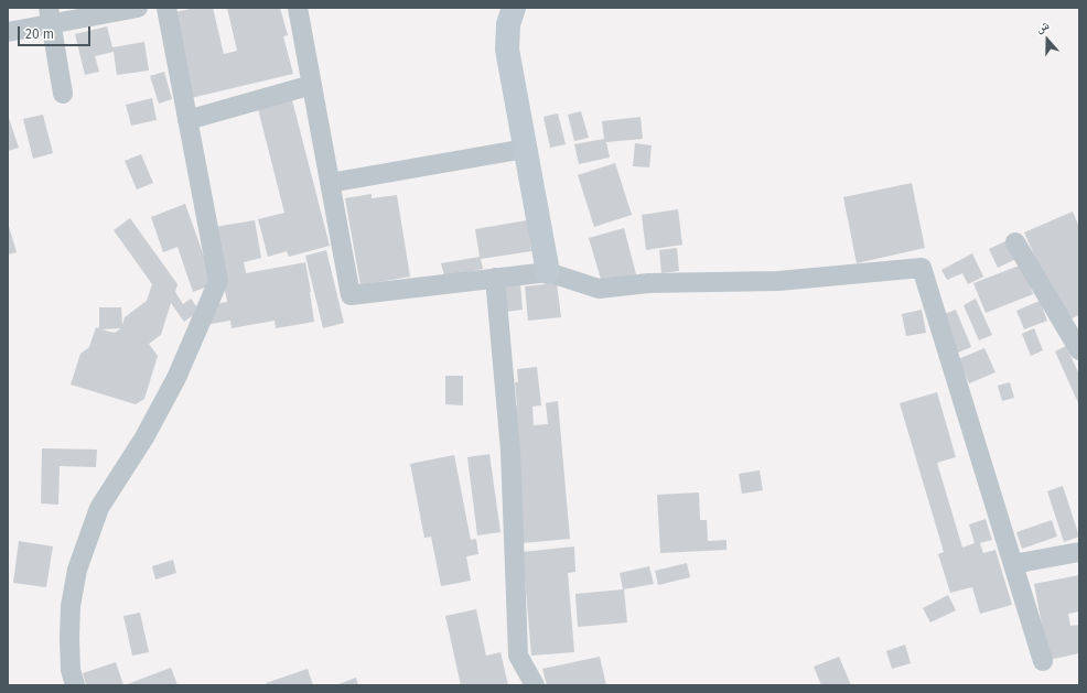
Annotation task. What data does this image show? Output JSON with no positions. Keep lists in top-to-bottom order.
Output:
{
  "scale_bar": "20 m",
  "north": "top"
}
